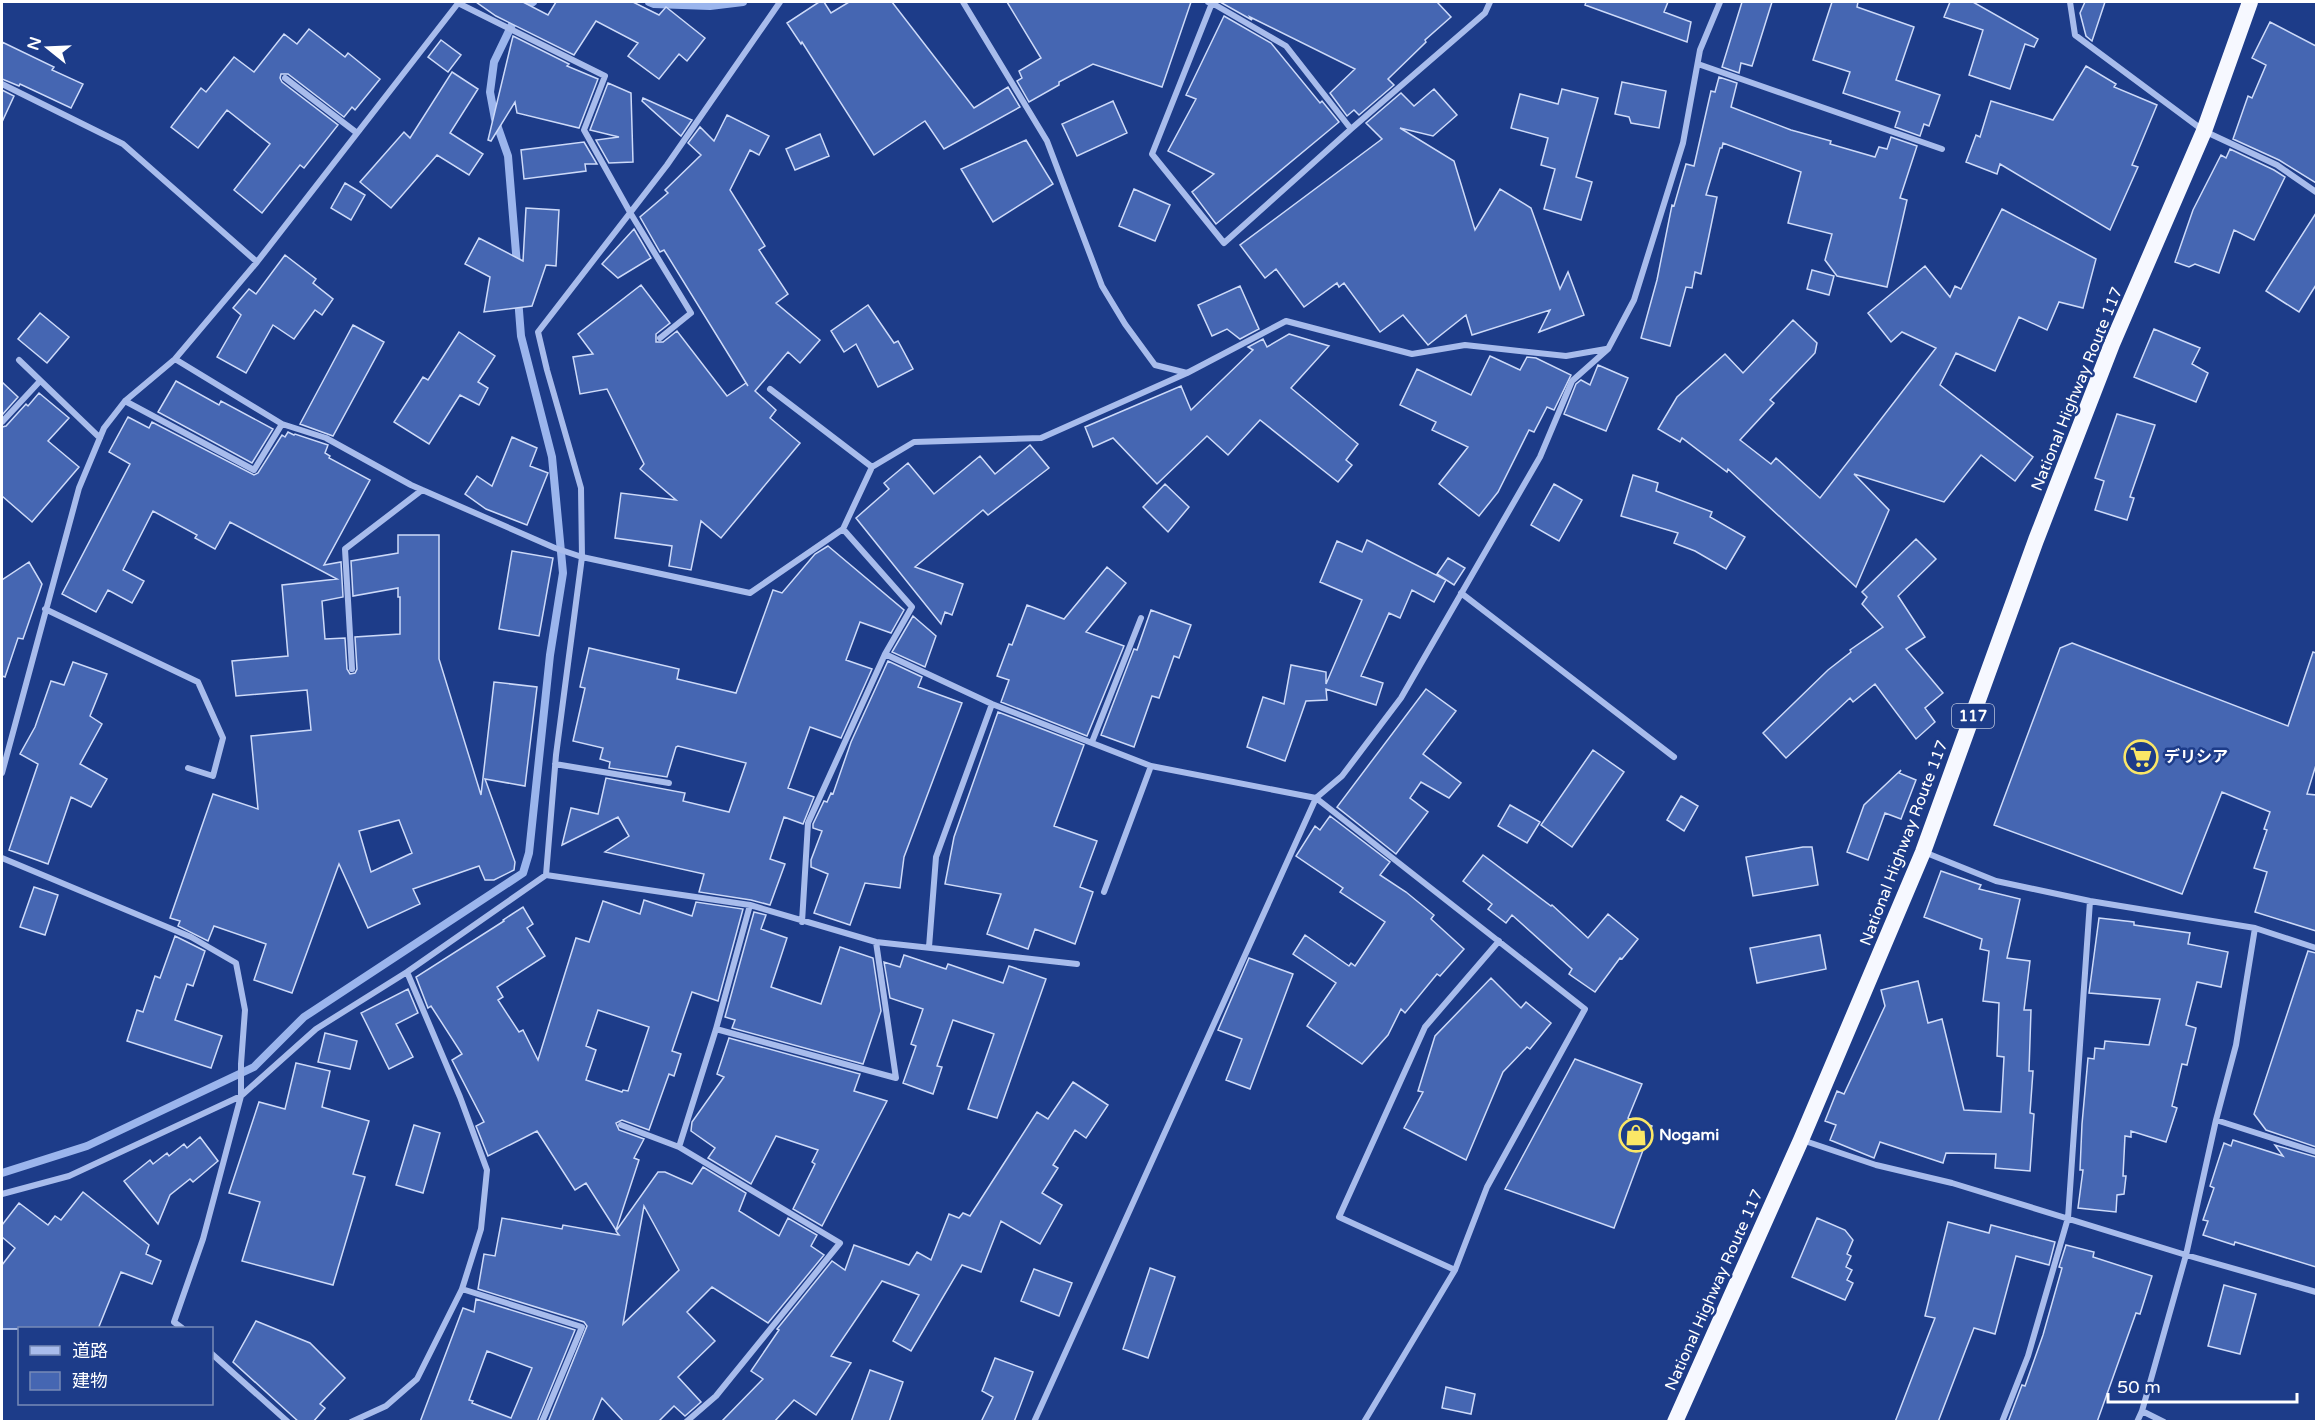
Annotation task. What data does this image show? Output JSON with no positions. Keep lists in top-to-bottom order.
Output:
{
  "streets": {
    "highway": ["National Highway Route 117", "117"]
  },
  "places": {
    "supermarket": ["デリシア"],
    "shop": ["Nogami"]
  },
  "legend": ["道路", "建物"],
  "scale_bar": "50 m",
  "north": "left"
}
